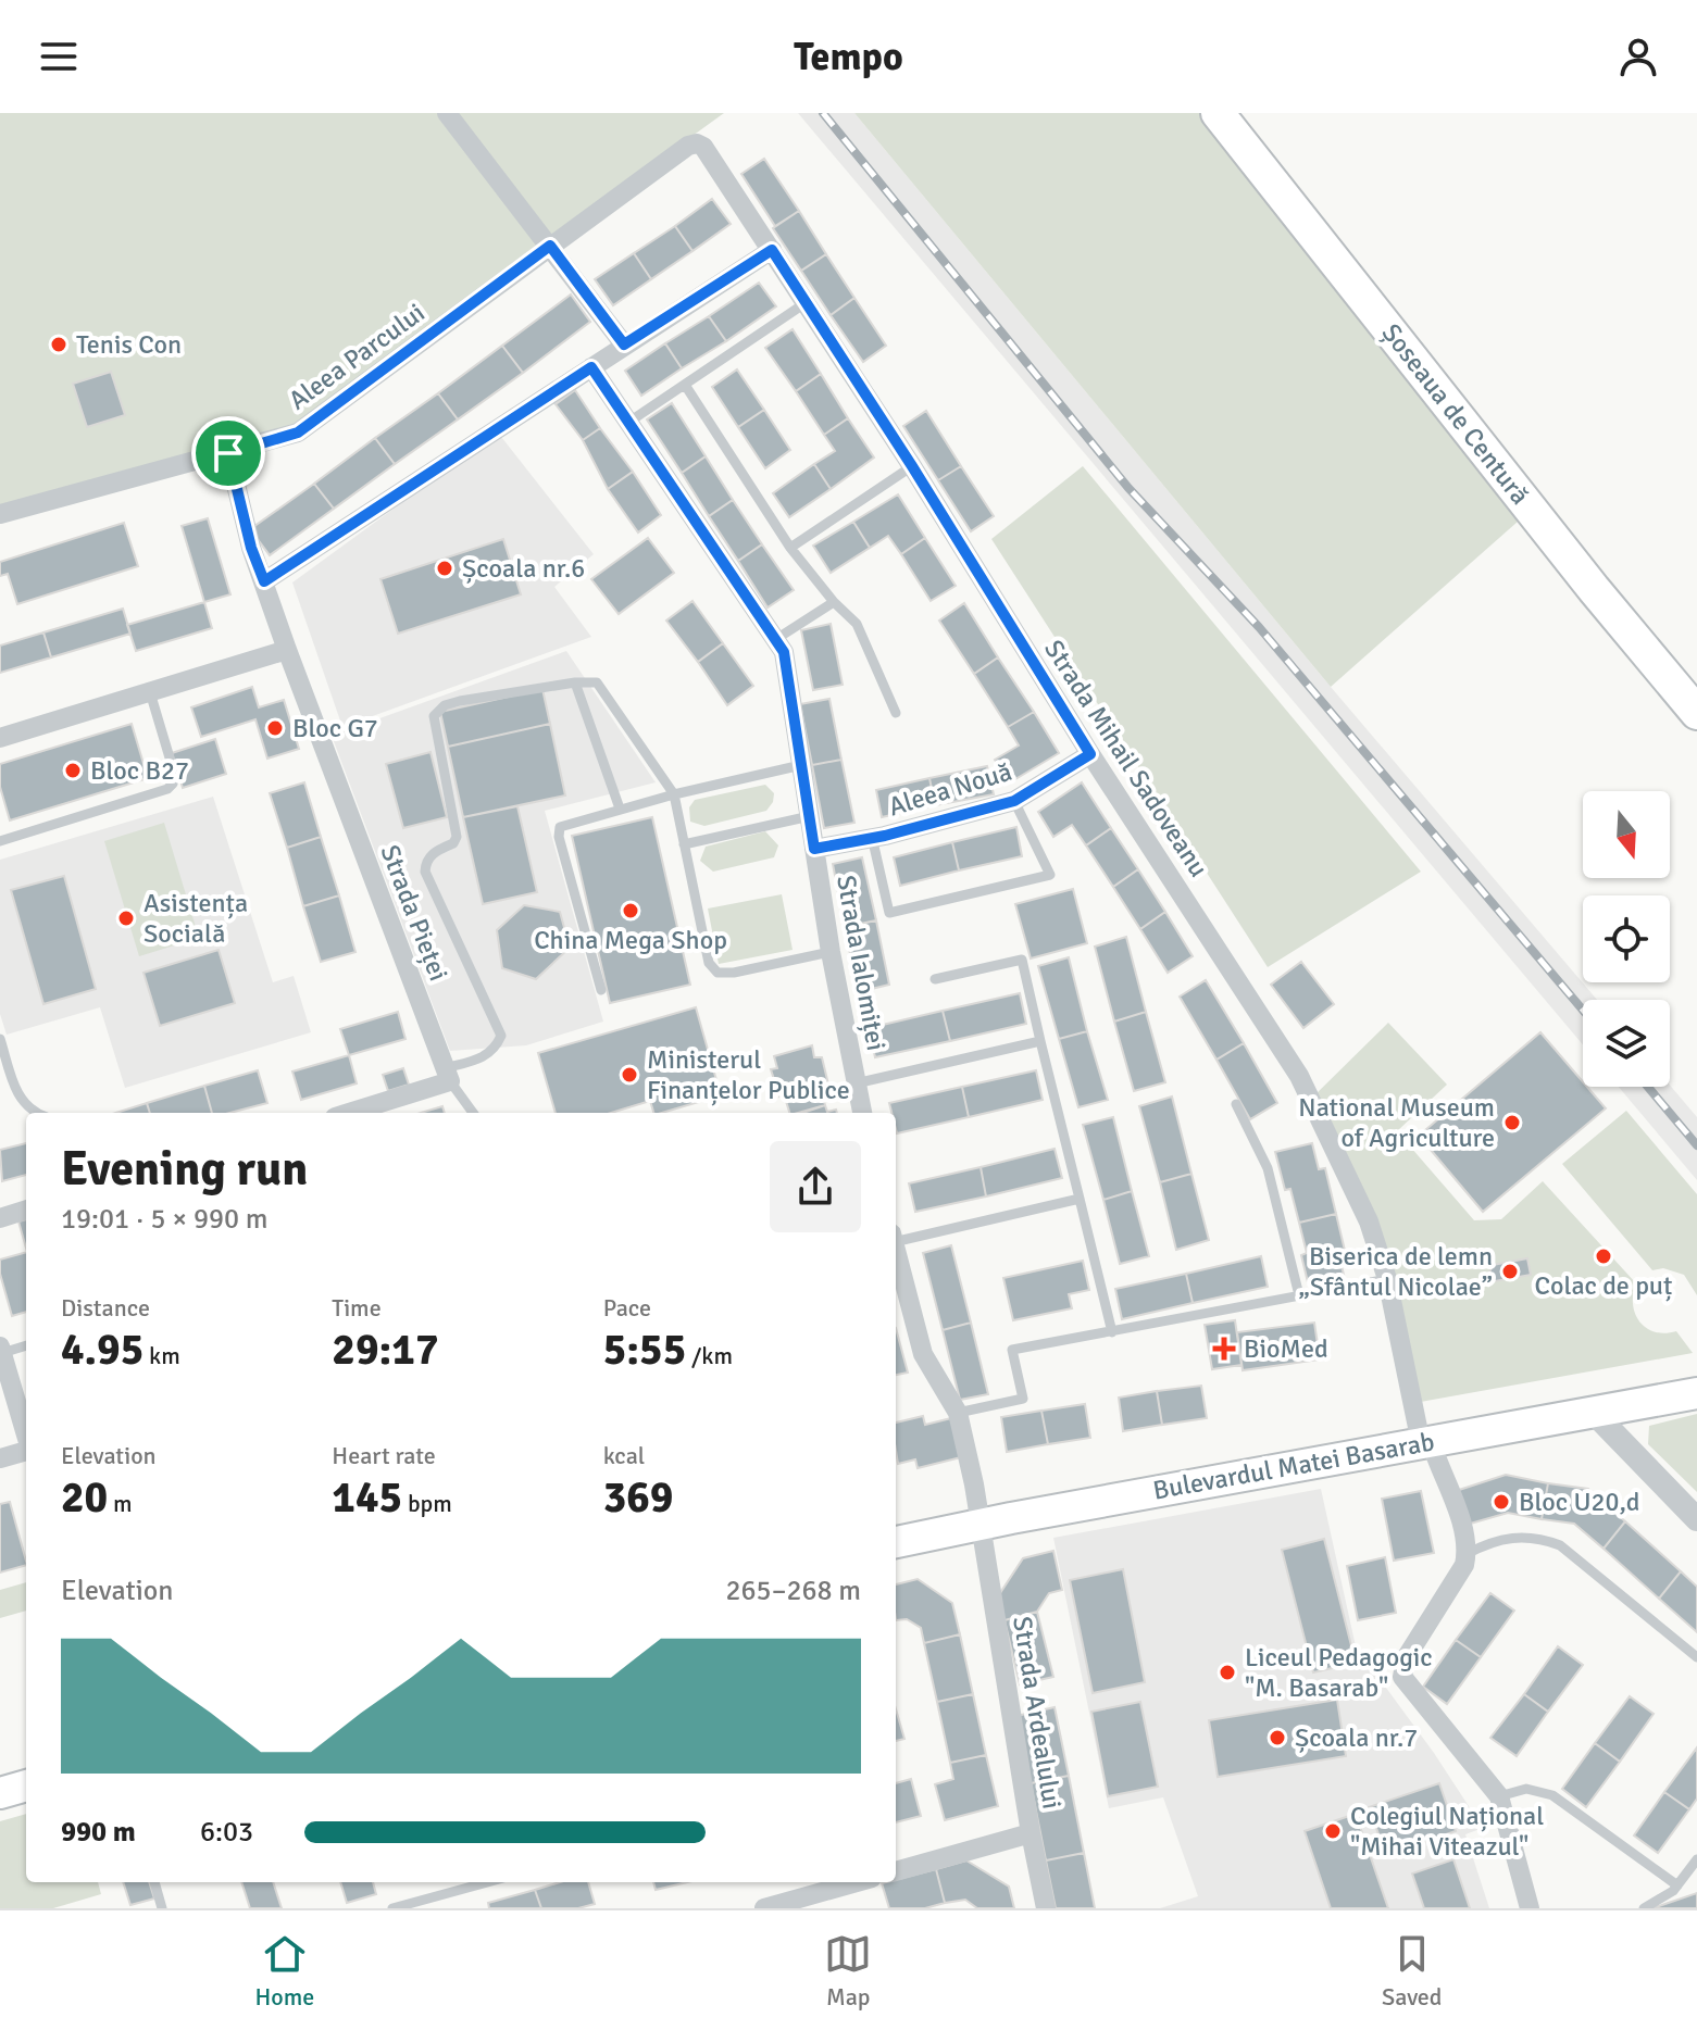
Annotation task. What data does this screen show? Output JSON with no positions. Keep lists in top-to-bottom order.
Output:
{
  "streets": {
    "highway": ["Șoseaua de Centură"],
    "main road": ["Bulevardul Matei Basarab"],
    "street": [
      "Aleea Parcului",
      "Strada Mihail Sadoveanu",
      "Aleea Nouă",
      "Strada Pieței",
      "Strada Ialomiței",
      "Strada Ardealului"
    ]
  },
  "crossings": [
    ["Aleea Parcului", "Strada Mihail Sadoveanu"],
    ["Aleea Parcului", "Strada Pieței"],
    ["Strada Mihail Sadoveanu", "Aleea Nouă"],
    ["Strada Mihail Sadoveanu", "Bulevardul Matei Basarab"],
    ["Aleea Nouă", "Strada Ialomiței"],
    ["Bulevardul Matei Basarab", "Strada Ardealului"]
  ],
  "places": {
    "other": [
      "Tenis Con",
      "Școala nr.6",
      "Bloc G7",
      "Bloc B27",
      "China Mega Shop",
      "Asistența Socială",
      "Ministerul Finanțelor Publice",
      "National Museum of Agriculture",
      "Colac de puț",
      "Biserica de lemn „Sfântul Nicolae”",
      "Bloc U20,d",
      "Liceul Pedagogic \"M. Basarab\"",
      "Școala nr.7",
      "Colegiul Național \"Mihai Viteazul\""
    ],
    "health": ["BioMed"]
  },
  "north": "bottom",
  "page": {
    "header": "Tempo",
    "heading": ["Evening run", "19:01 · 5 × 990 m"],
    "stats": [
      ["Distance", "4.95 km"],
      ["Time", "29:17"],
      ["Pace", "5:55 /km"],
      ["Elevation", "20 m"],
      ["Heart rate", "145 bpm"],
      ["kcal", "369"]
    ],
    "chart": ["Elevation", "265–268 m"],
    "list": [
      {
        "name": "990 m",
        "note": "6:03"
      }
    ],
    "tabs": ["Home", "Map", "Saved"]
  }
}
